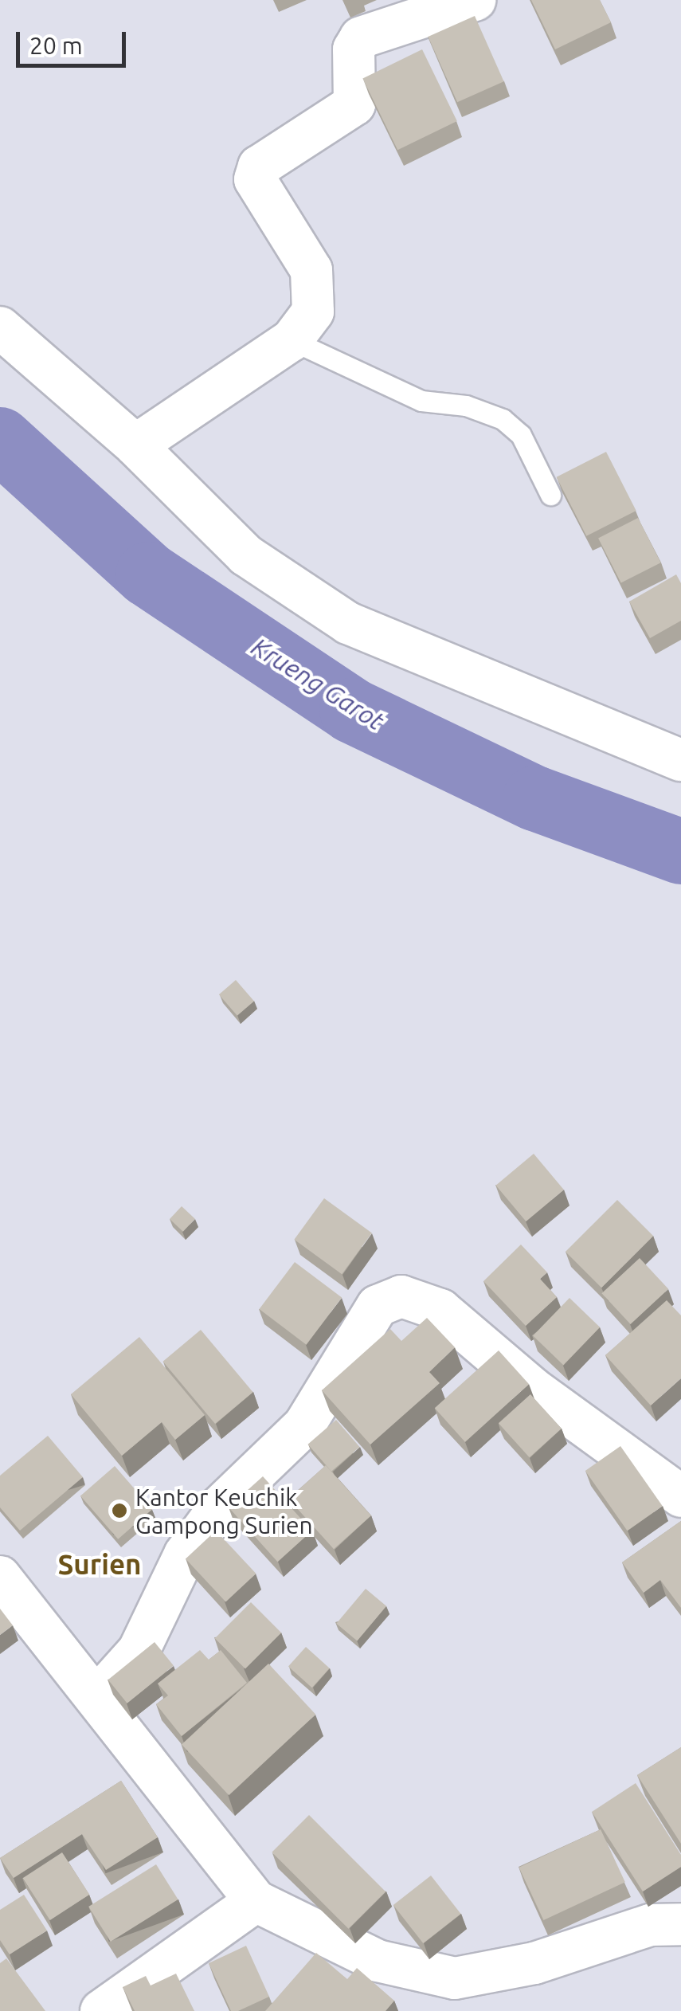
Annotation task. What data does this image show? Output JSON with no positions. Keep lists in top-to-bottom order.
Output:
{
  "districts": ["Surien"],
  "water": ["Krueng Garot"],
  "places": ["Kantor Keuchik Gampong Surien"],
  "scale_bar": "20 m"
}
